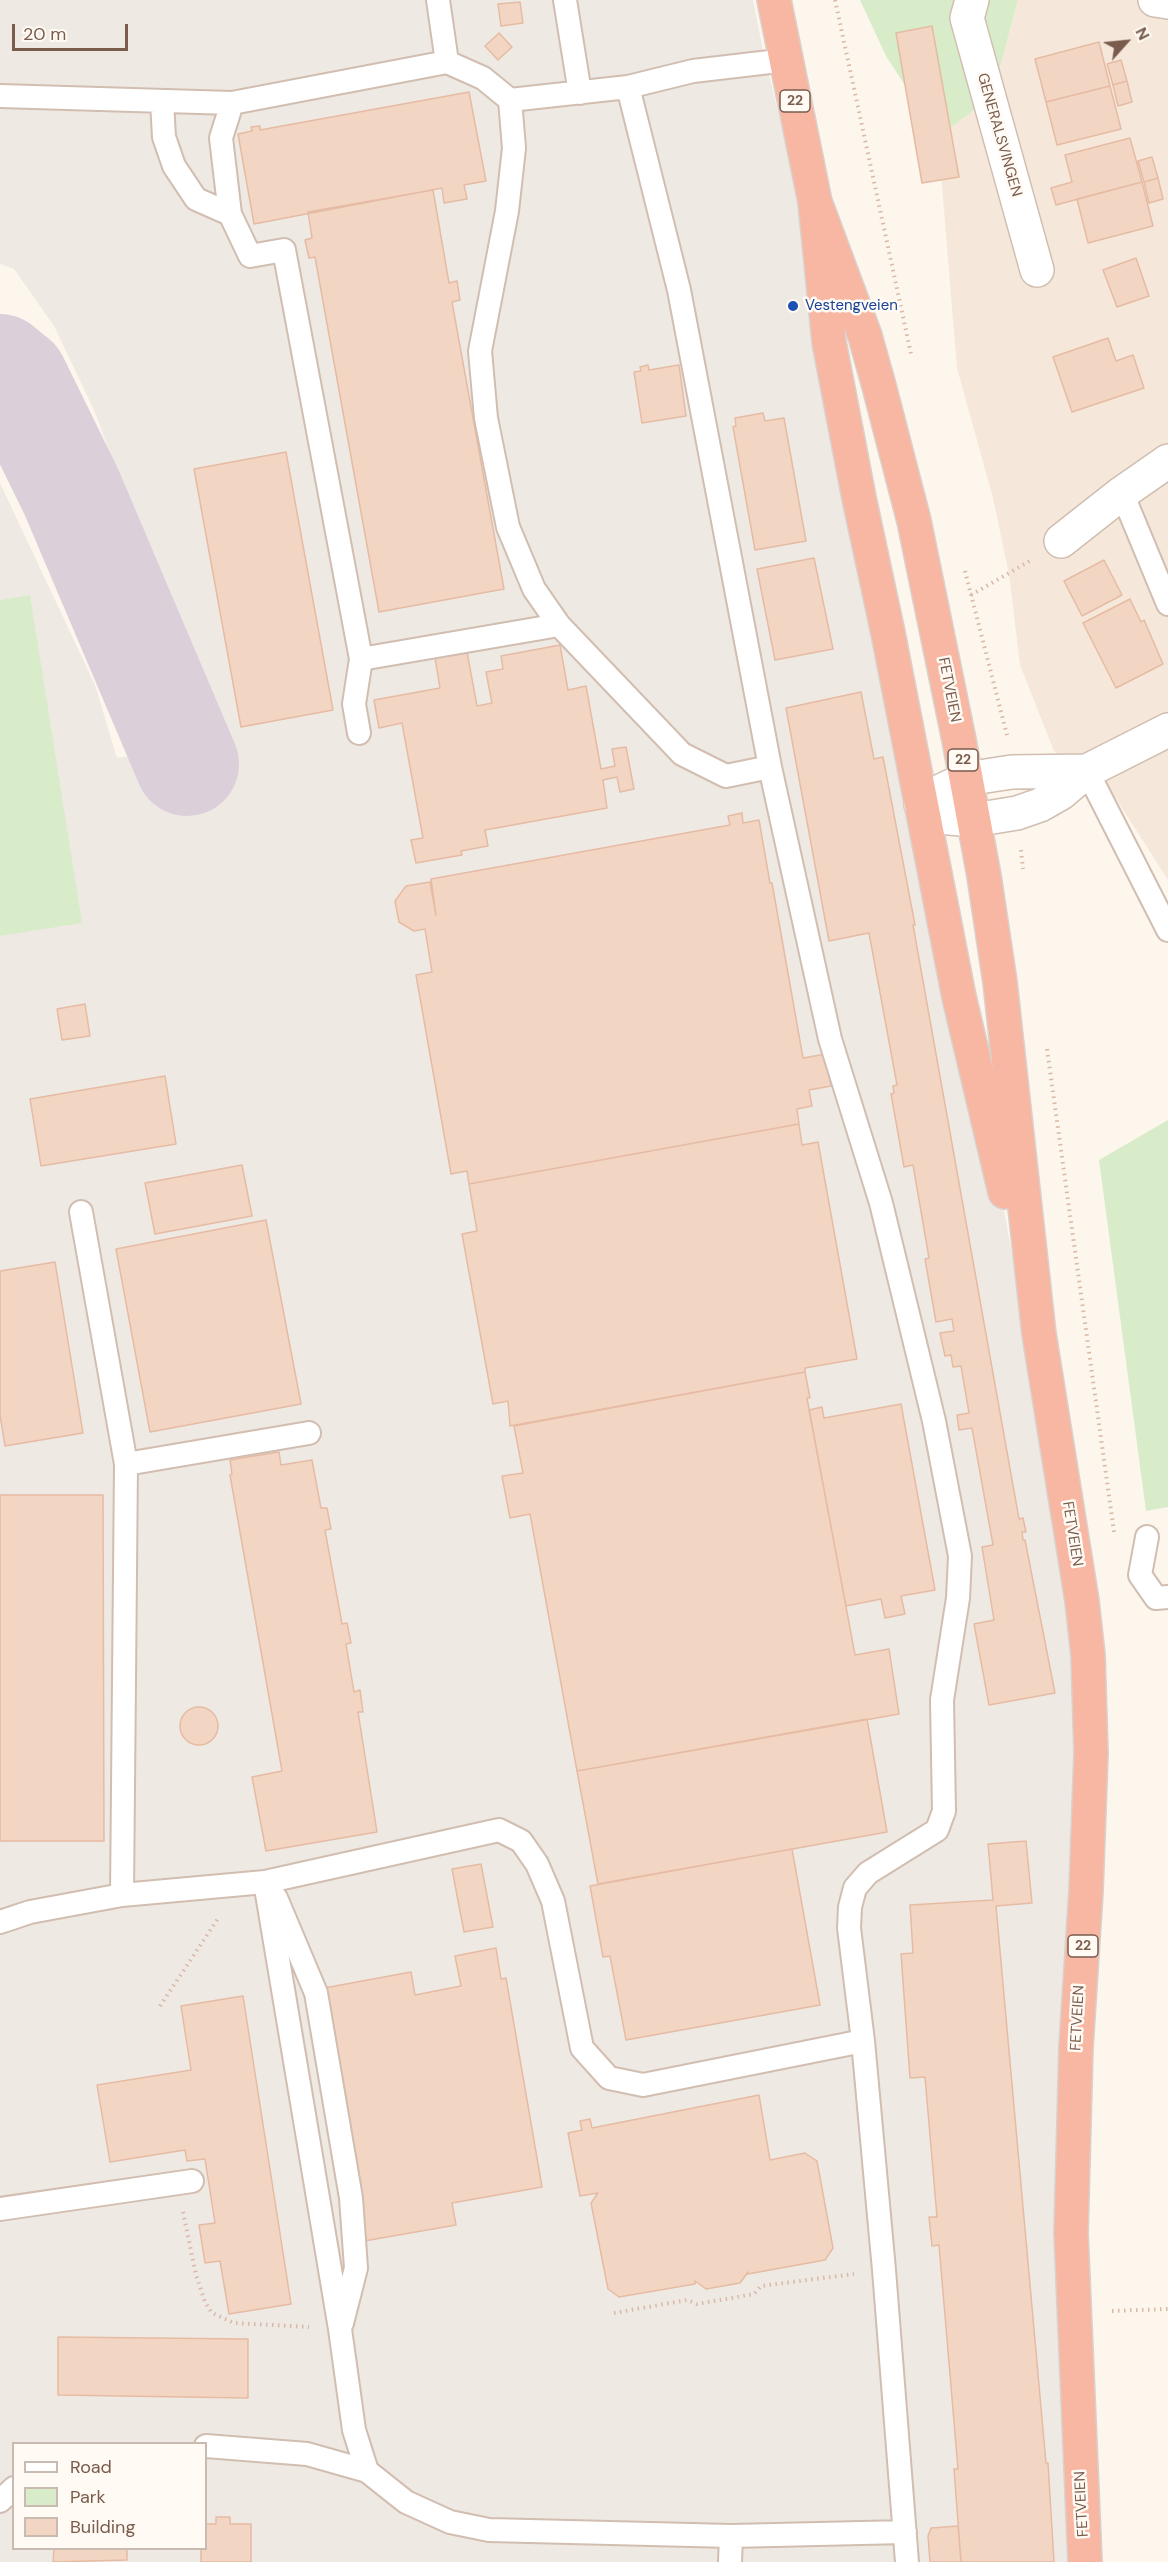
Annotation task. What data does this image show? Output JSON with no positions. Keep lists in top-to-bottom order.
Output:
{
  "streets": {
    "highway": ["22", "FETVEIEN"],
    "street": ["GENERALSVINGEN"]
  },
  "places": ["Vestengveien"],
  "legend": ["Road", "Park", "Building"],
  "scale_bar": "20 m",
  "north": "top right"
}
